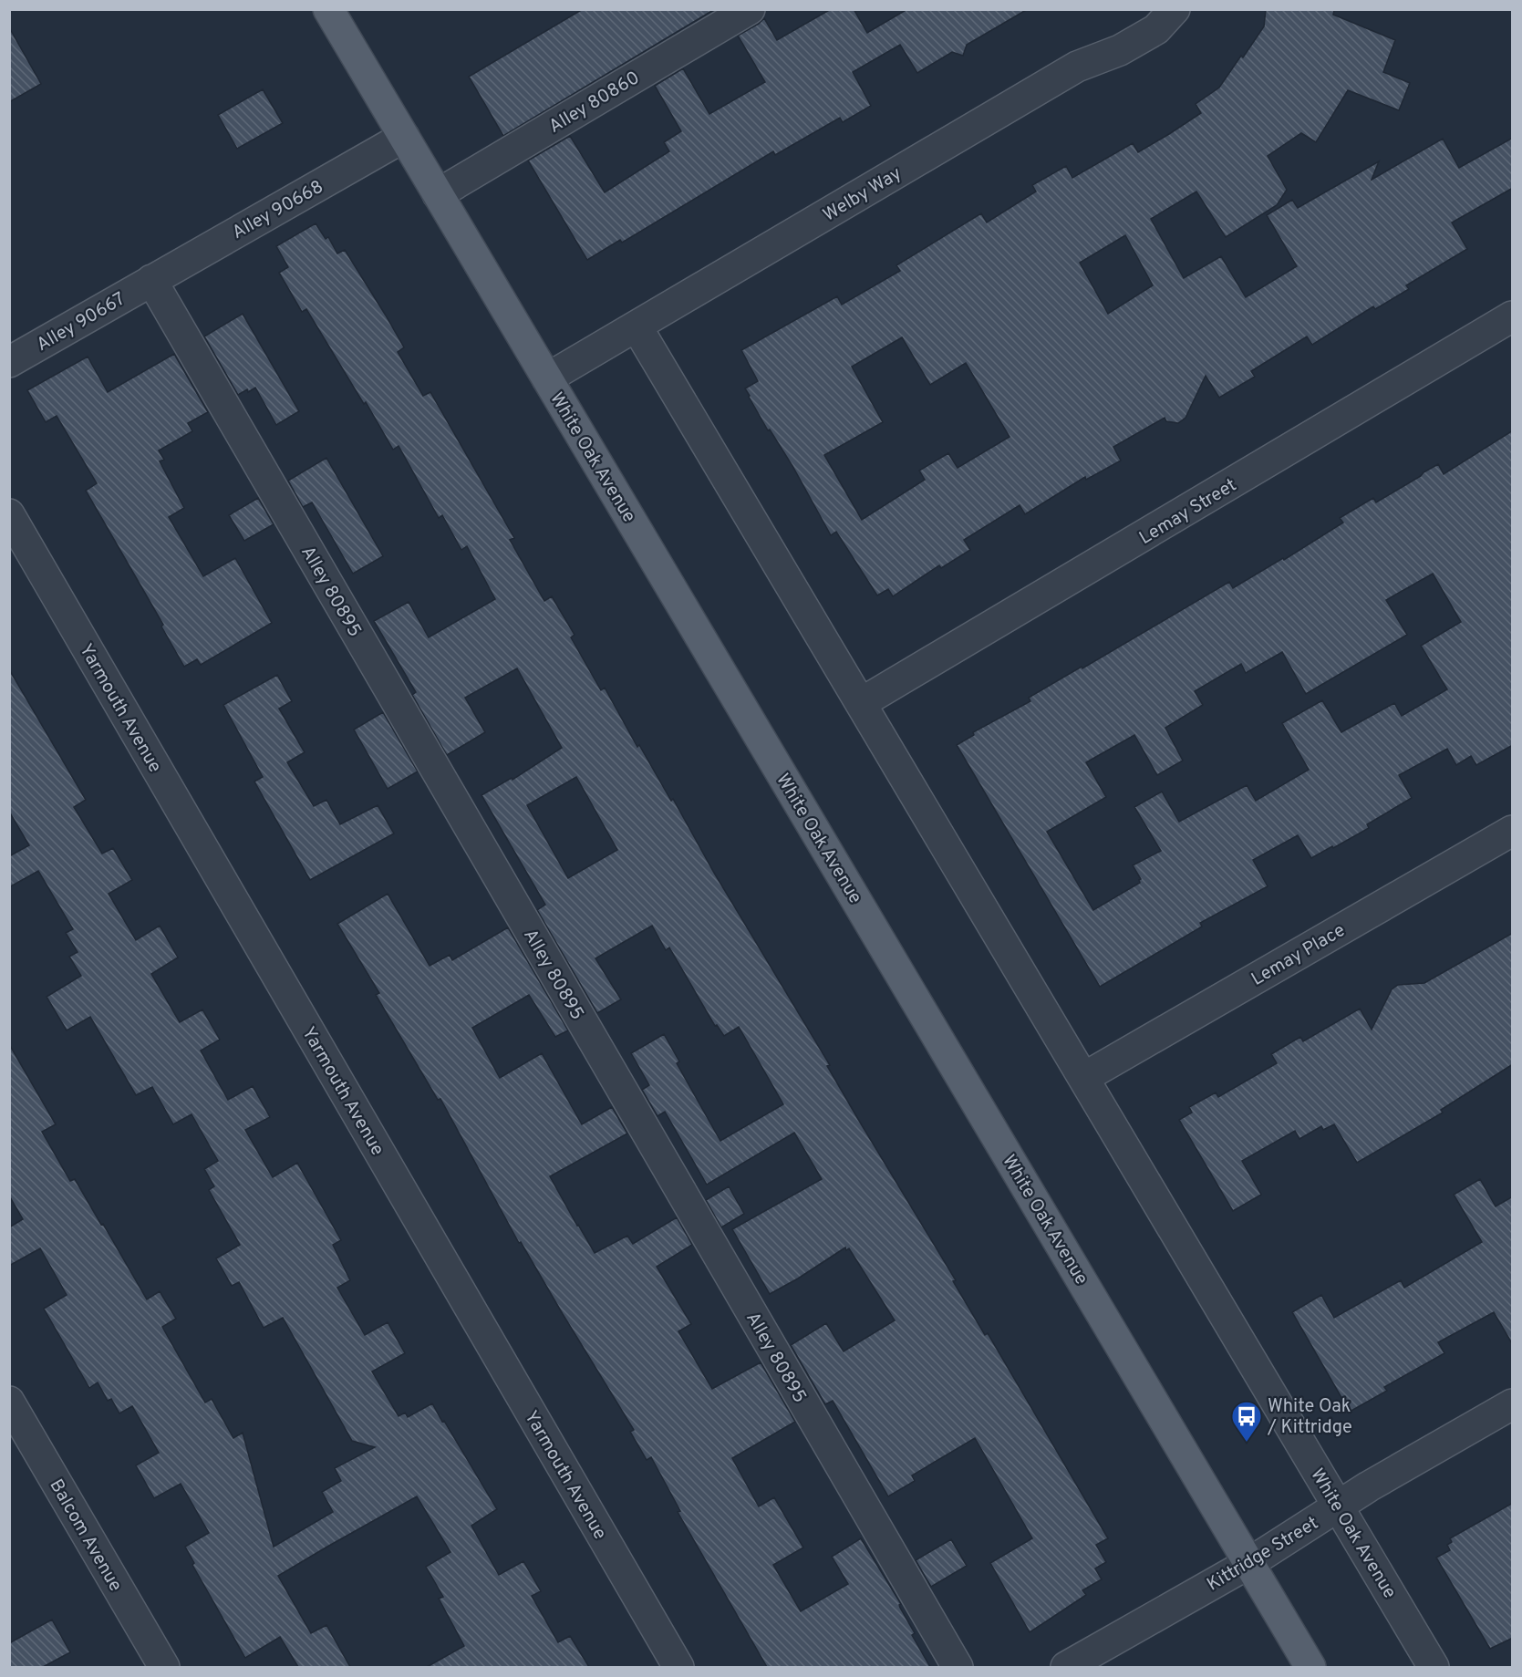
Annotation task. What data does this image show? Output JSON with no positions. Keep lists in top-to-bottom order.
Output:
{
  "streets": {
    "main road": ["White Oak Avenue"],
    "street": [
      "Alley 80860",
      "Welby Way",
      "Alley 90668",
      "Alley 90667",
      "Lemay Street",
      "Alley 80895",
      "Yarmouth Avenue",
      "Lemay Place",
      "Balcom Avenue",
      "Kittridge Street"
    ]
  },
  "crossings": [
    ["Alley 80860", "White Oak Avenue"],
    ["Welby Way", "White Oak Avenue"],
    ["Alley 90668", "Alley 90667"],
    ["Alley 90668", "White Oak Avenue"],
    ["Alley 90668", "Alley 80895"],
    ["Alley 90667", "Alley 80895"],
    ["White Oak Avenue", "Lemay Street"],
    ["White Oak Avenue", "Lemay Place"],
    ["White Oak Avenue", "Kittridge Street"]
  ],
  "places": {
    "bus stop": ["White Oak / Kittridge"]
  }
}
